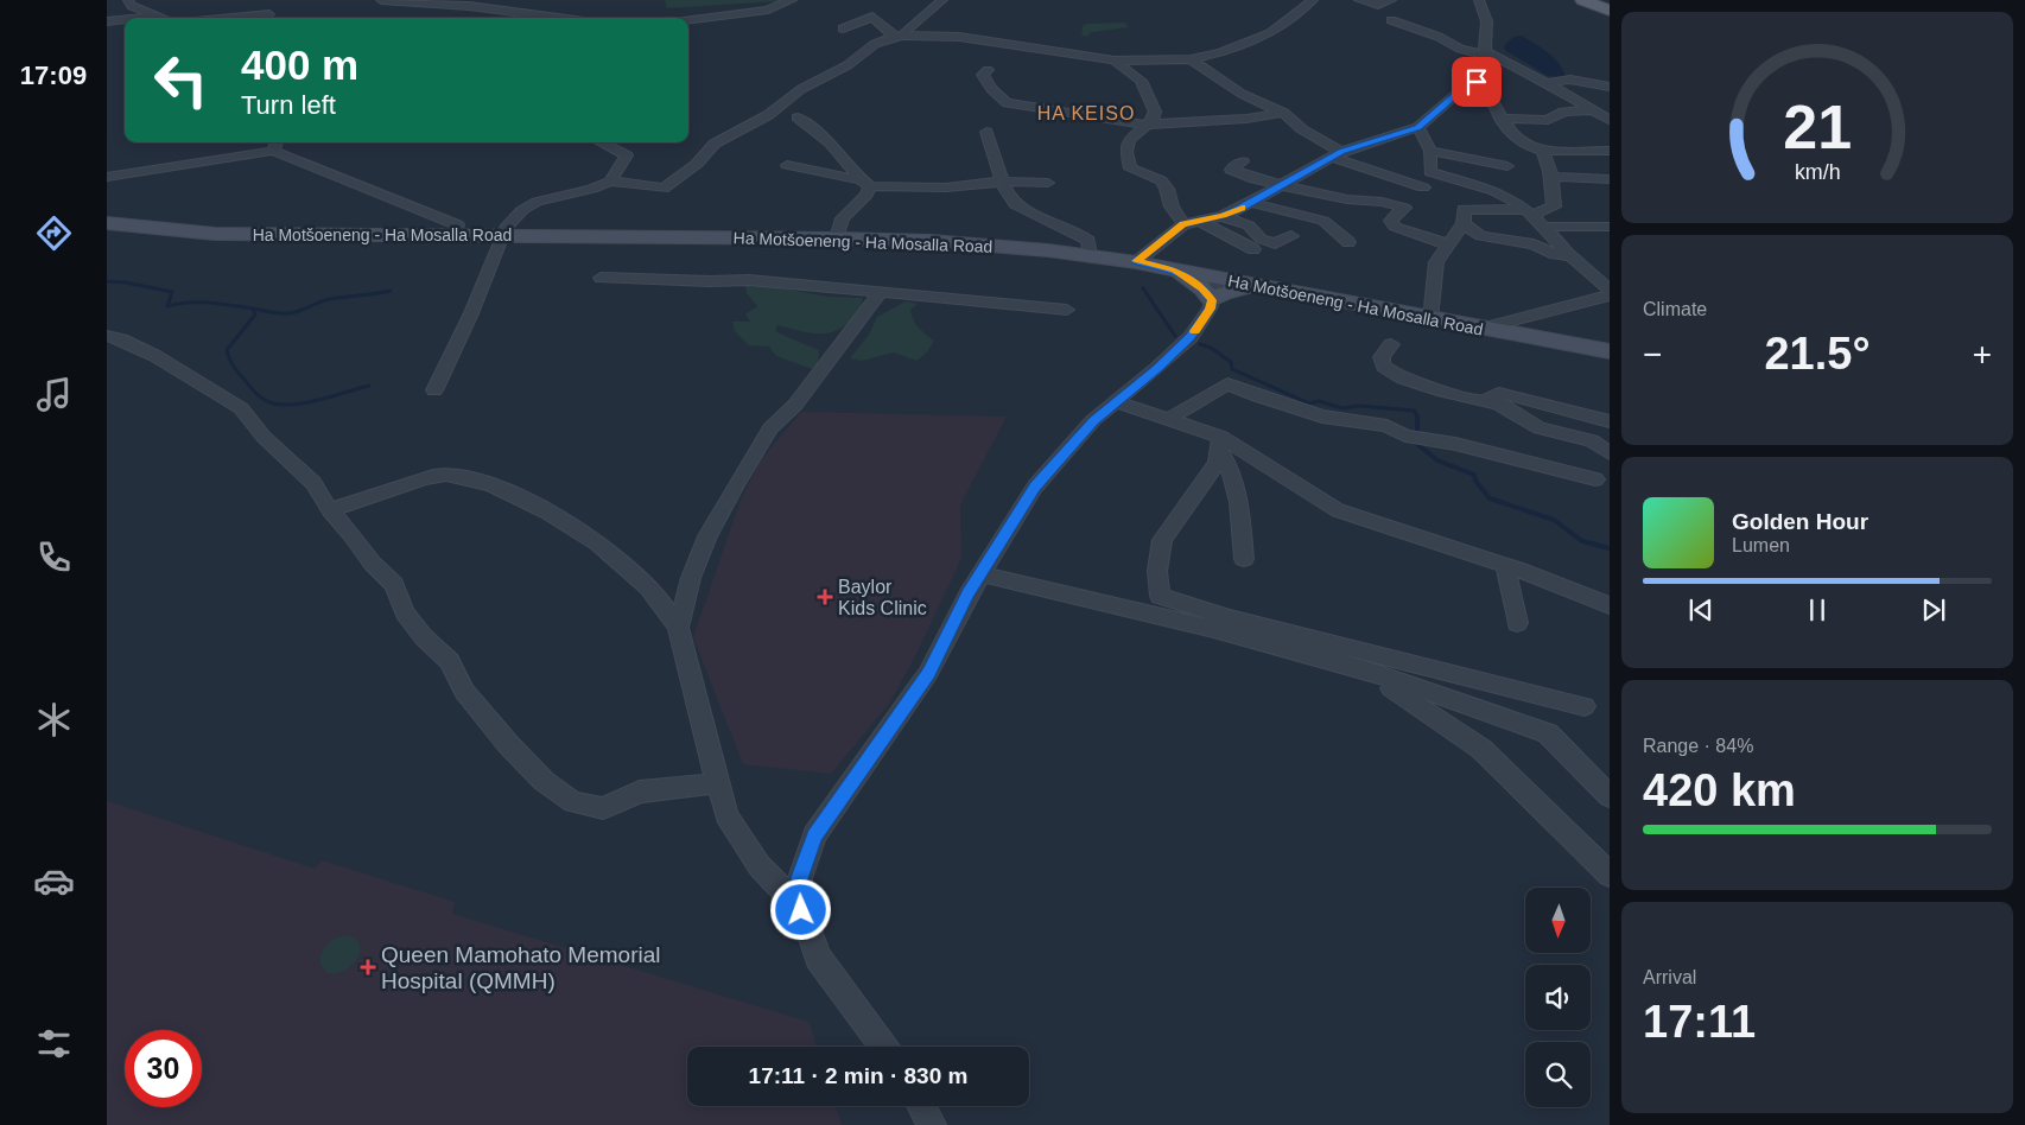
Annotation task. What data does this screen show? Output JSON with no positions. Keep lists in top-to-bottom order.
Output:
{
  "streets": {
    "main road": ["Ha Motšoeneng - Ha Mosalla Road"]
  },
  "districts": ["HA KEISO"],
  "places": {
    "health": ["Baylor Kids Clinic", "Queen Mamohato Memorial Hospital (QMMH)"]
  },
  "north": "bottom",
  "page": {
    "tabs": "17:09",
    "turn": ["400 m", "Turn left"],
    "tile": [
      "Climate",
      ["Range · 84%", "420 km"],
      ["Arrival", "17:11"]
    ],
    "heat": ["−", "21.5°", "+"],
    "song": ["Golden Hour", "Lumen"],
    "limit": "30",
    "trip": "17:11 · 2 min · 830 m",
    "gauge": ["21", "km/h"]
  }
}
